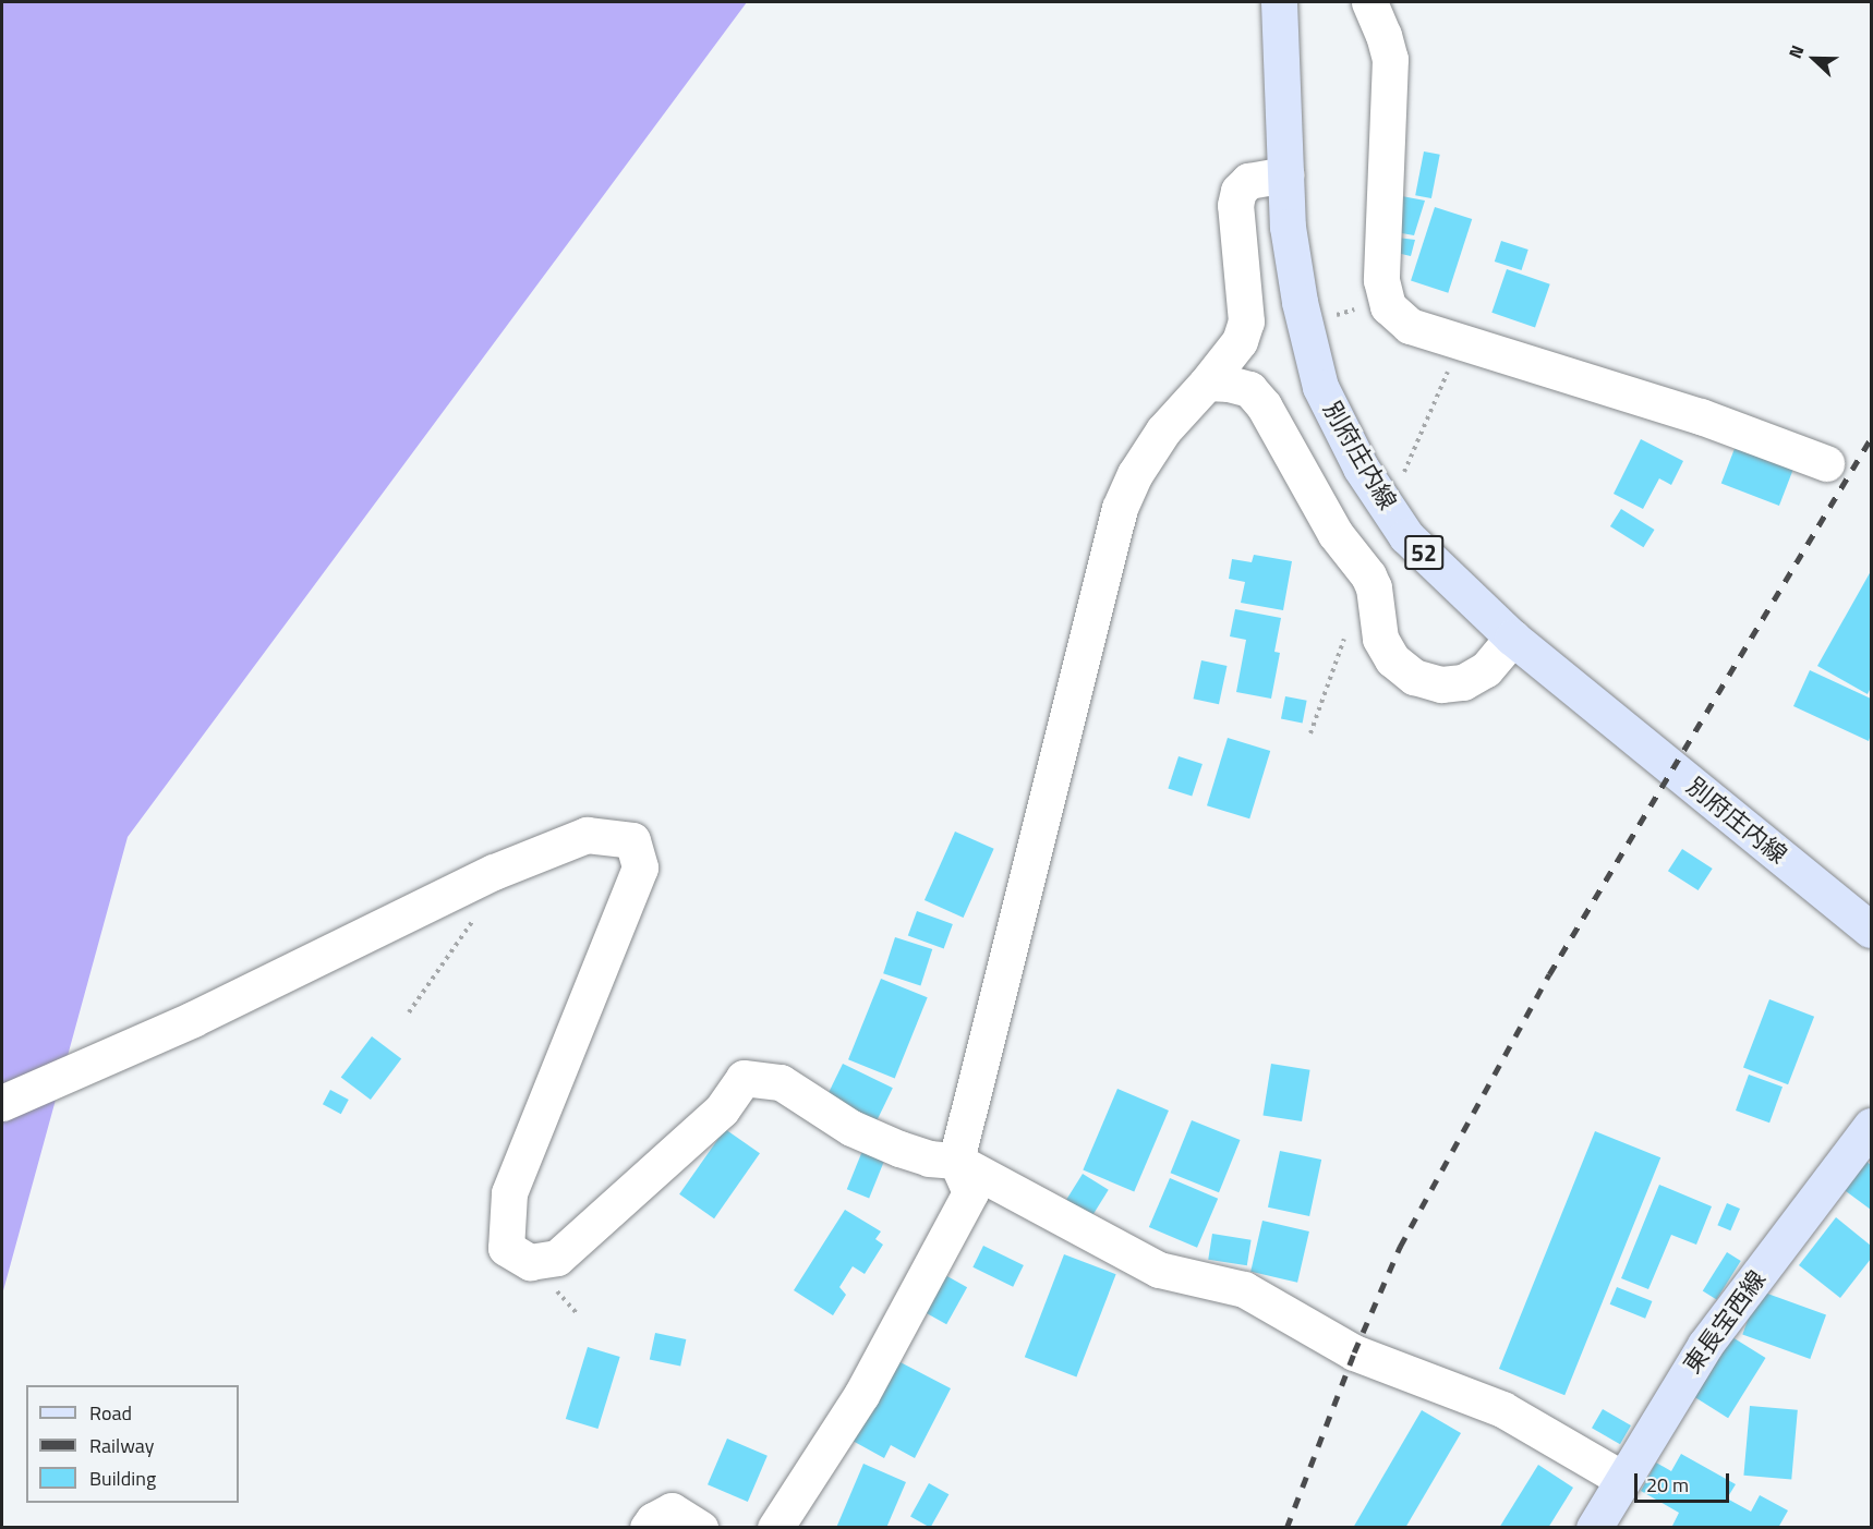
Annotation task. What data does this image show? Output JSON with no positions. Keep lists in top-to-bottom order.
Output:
{
  "streets": {
    "main road": ["別府庄内線", "52", "東長宝西線"]
  },
  "legend": ["Road", "Railway", "Building"],
  "scale_bar": "20 m",
  "north": "left"
}
